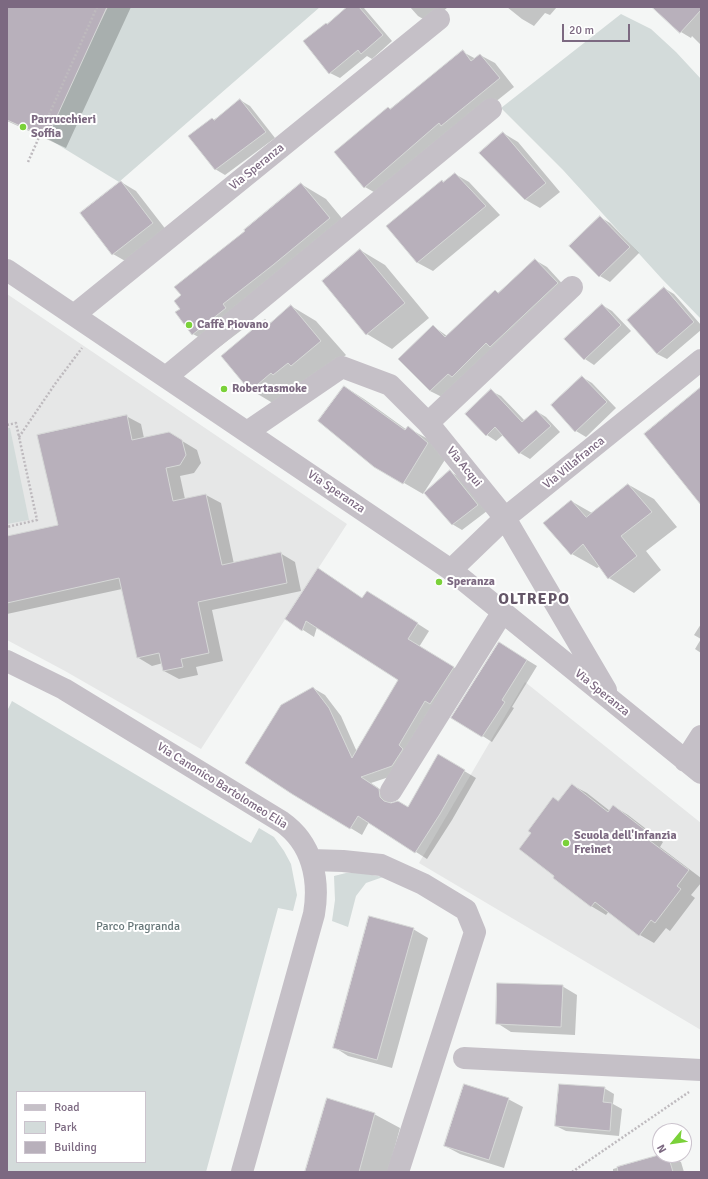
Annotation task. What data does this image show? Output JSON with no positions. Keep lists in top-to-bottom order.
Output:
{
  "streets": {
    "street": [
      "Via Speranza",
      "Via Villafranca",
      "Via Acqui",
      "Via Canonico Bartolomeo Elia"
    ]
  },
  "crossings": [
    ["Via Speranza", "Via Villafranca"],
    ["Via Speranza", "Via Acqui"],
    ["Via Villafranca", "Via Acqui"]
  ],
  "districts": ["OLTREPO"],
  "parks": ["Parco Pragranda"],
  "places": [
    "Parrucchieri Soffia",
    "Caffè Piovano",
    "Robertasmoke",
    "Speranza",
    "Scuola dell'Infanzia Freinet"
  ],
  "legend": ["Road", "Park", "Building"],
  "scale_bar": "20 m",
  "north": "bottom left"
}
